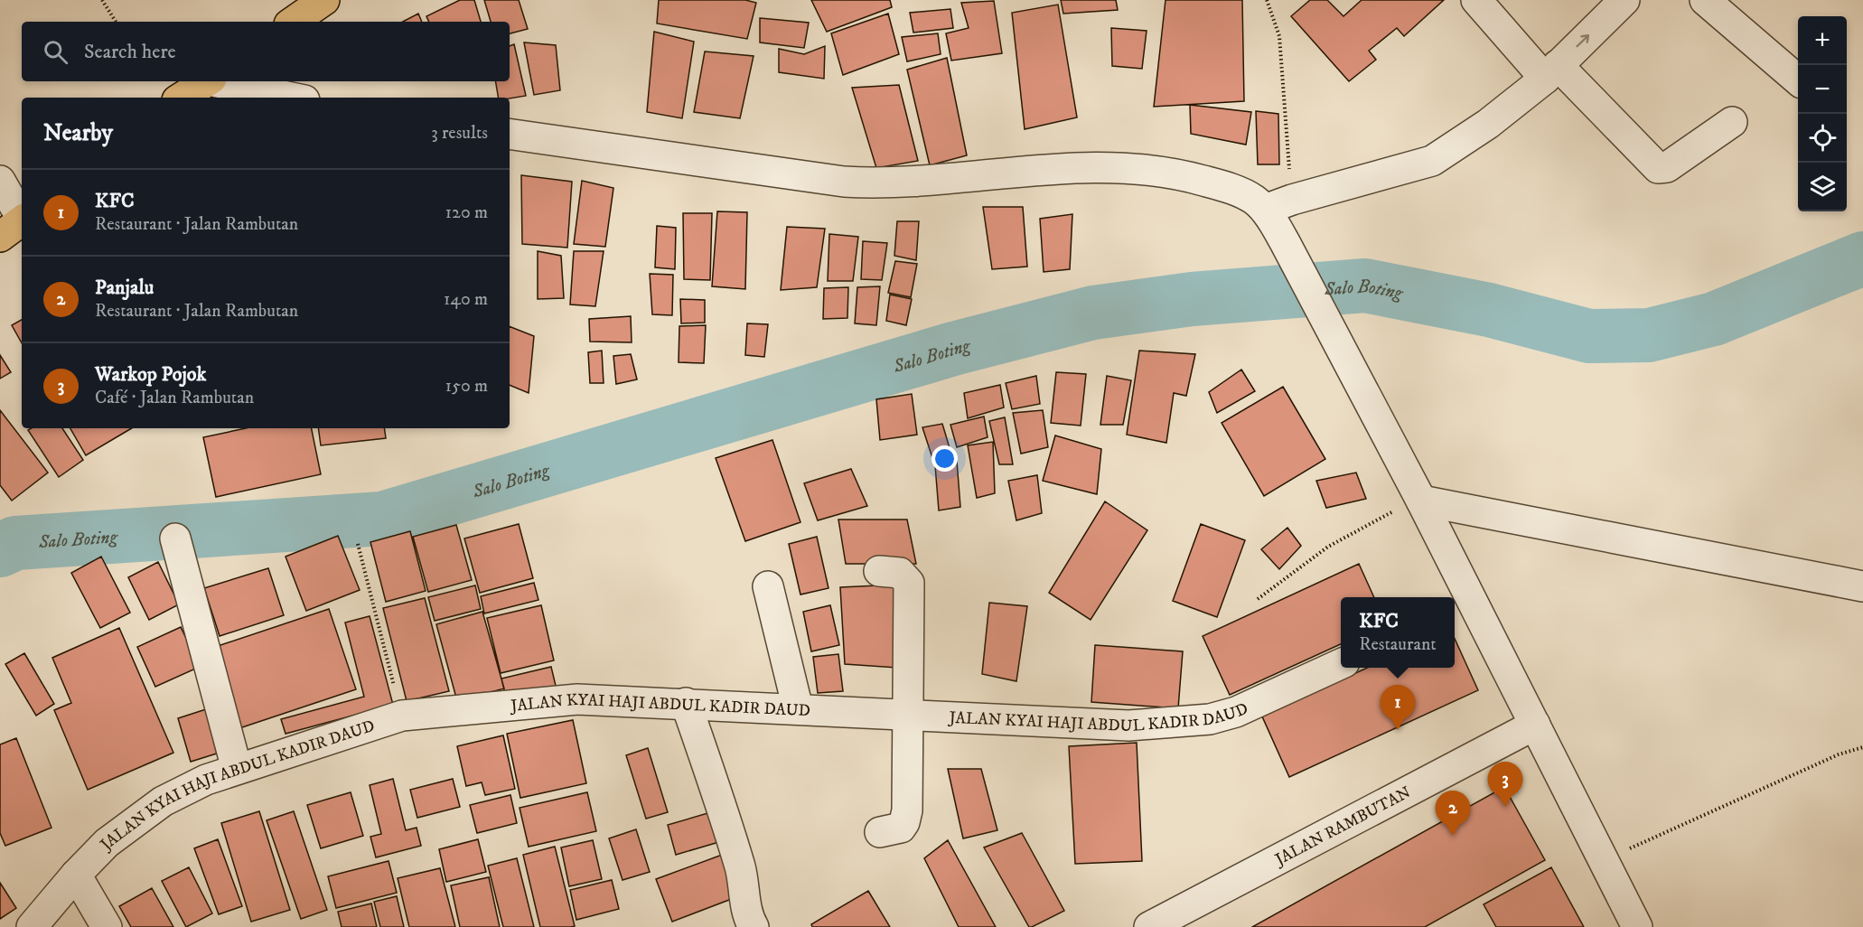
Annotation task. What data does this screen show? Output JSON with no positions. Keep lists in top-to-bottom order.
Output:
{
  "streets": {
    "street": ["JALAN KYAI HAJI ABDUL KADIR DAUD", "JALAN RAMBUTAN"]
  },
  "water": ["Salo Boting"],
  "page": {
    "map_buttons": ["+", "−"],
    "search": "Search here",
    "heading": ["Nearby", "3 results"],
    "list": [
      {
        "mark": "1",
        "name": "KFC",
        "note": "Restaurant · Jalan Rambutan",
        "value": "120 m"
      },
      {
        "mark": "2",
        "name": "Panjalu",
        "note": "Restaurant · Jalan Rambutan",
        "value": "140 m"
      },
      {
        "mark": "3",
        "name": "Warkop Pojok",
        "note": "Café · Jalan Rambutan",
        "value": "150 m"
      }
    ],
    "popup": ["KFC", "Restaurant"],
    "pins": ["1", "3", "2"]
  }
}
